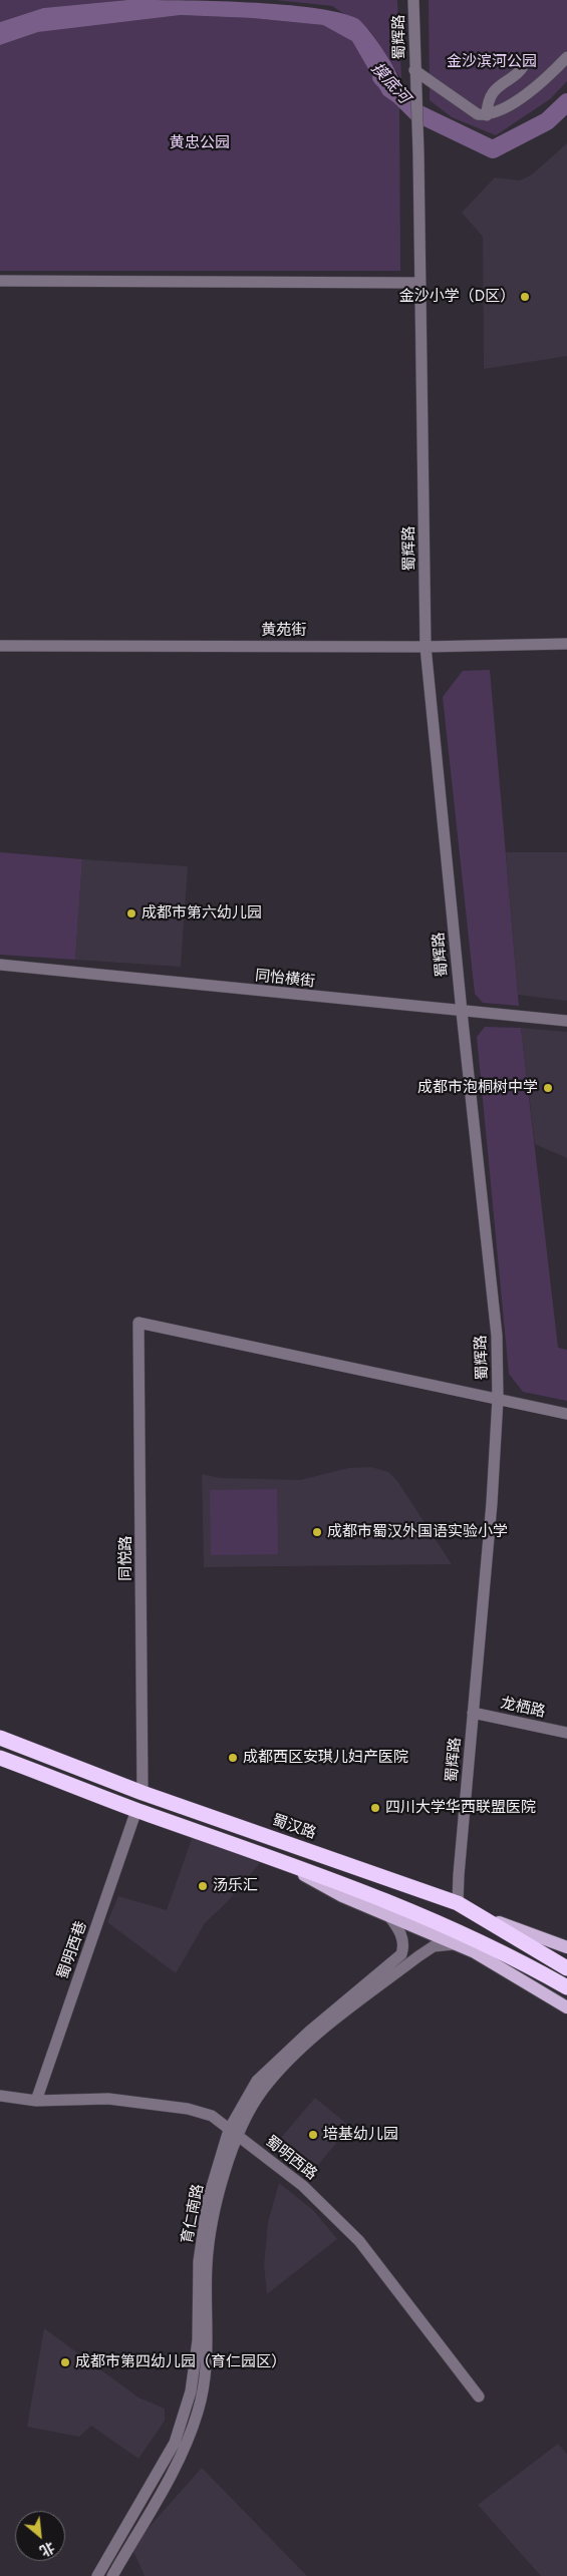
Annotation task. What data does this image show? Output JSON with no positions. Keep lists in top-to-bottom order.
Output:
{
  "streets": {
    "highway": ["蜀汉路"],
    "street": [
      "蜀辉路",
      "黄苑街",
      "同怡横街",
      "同悦路",
      "龙栖路",
      "蜀明西巷",
      "蜀明西路",
      "育仁南路"
    ]
  },
  "crossings": [
    ["蜀辉路", "黄苑街"],
    ["蜀辉路", "同怡横街"],
    ["蜀辉路", "同悦路"],
    ["蜀辉路", "龙栖路"],
    ["蜀辉路", "蜀汉路"],
    ["同悦路", "蜀汉路"],
    ["蜀明西巷", "蜀明西路"],
    ["蜀明西路", "育仁南路"]
  ],
  "water": ["摸底河"],
  "parks": ["金沙滨河公园", "黄忠公园"],
  "places": [
    "金沙小学（D区）",
    "成都市第六幼儿园",
    "成都市泡桐树中学",
    "成都市蜀汉外国语实验小学",
    "成都西区安琪儿妇产医院",
    "四川大学华西联盟医院",
    "汤乐汇",
    "培基幼儿园",
    "成都市第四幼儿园（育仁园区）"
  ],
  "north": "bottom right"
}
